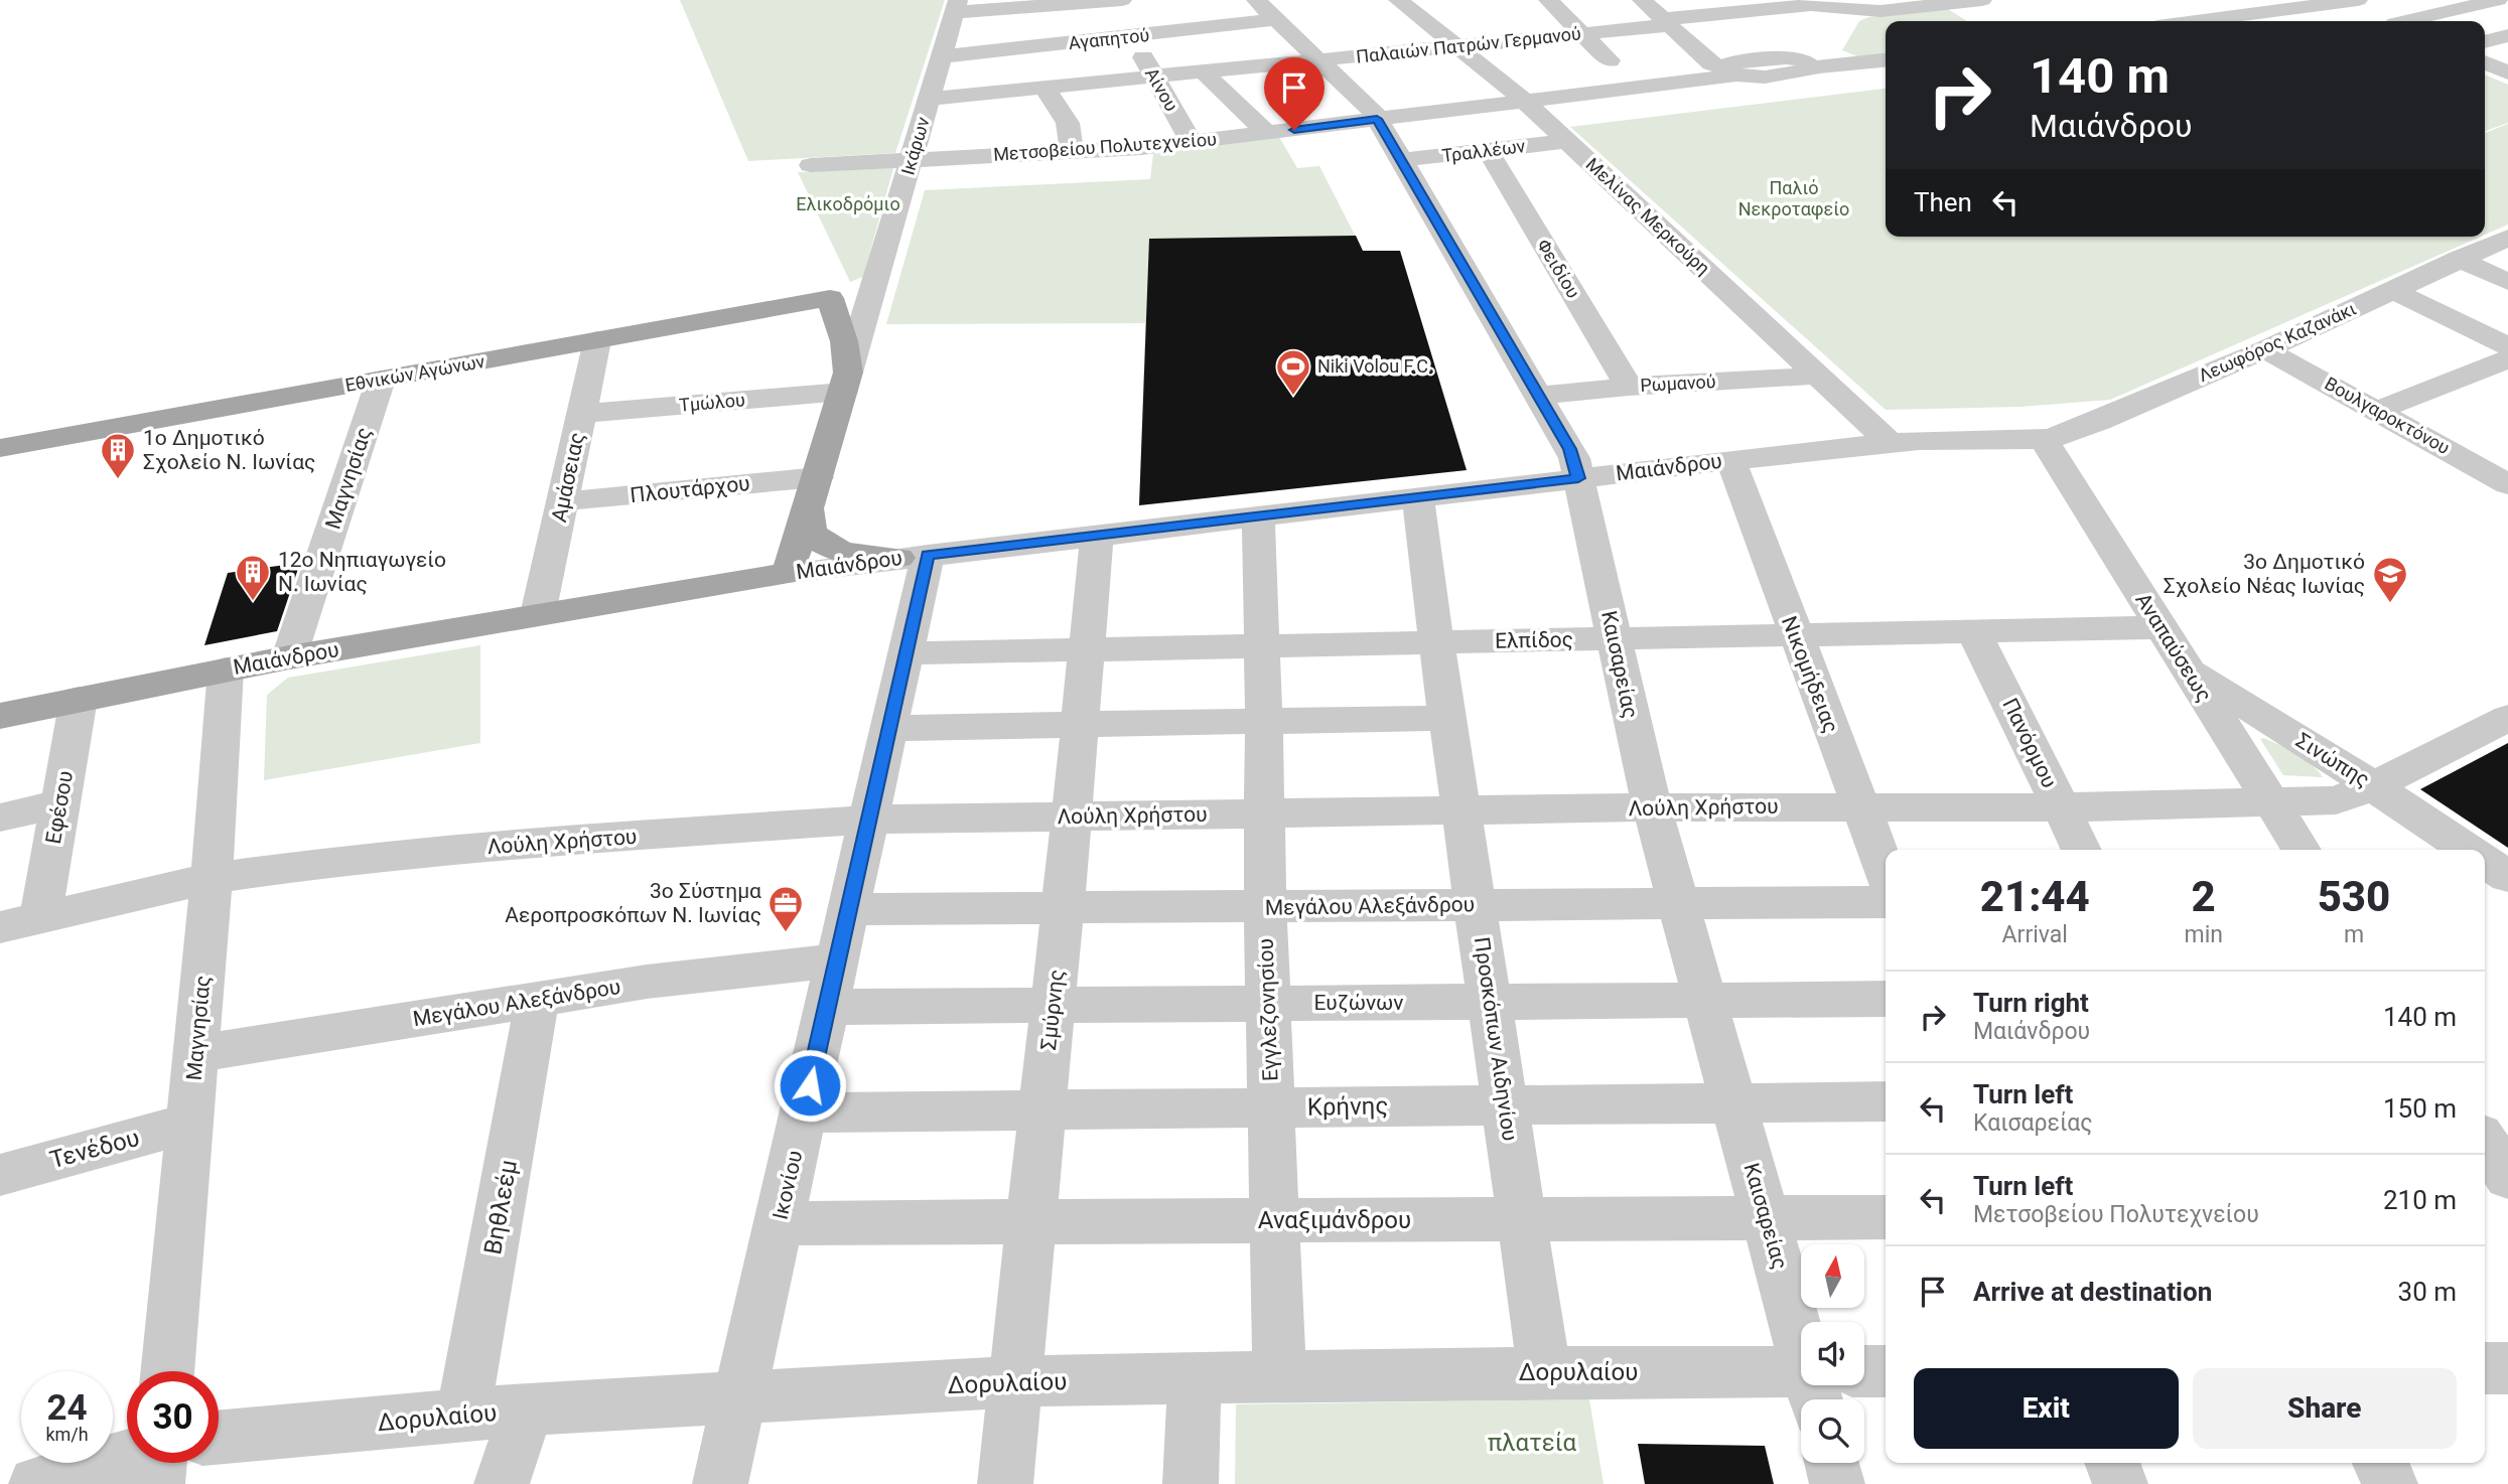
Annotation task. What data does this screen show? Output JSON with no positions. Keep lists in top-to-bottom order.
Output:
{
  "streets": {
    "main road": ["Ικάρων", "Εθνικών Αγώνων", "Μαιάνδρου"],
    "street": [
      "Αγαπητού",
      "Παλαιών Πατρών Γερμανού",
      "Αίνου",
      "Μετσοβείου Πολυτεχνείου",
      "Τραλλέων",
      "Μελίνας Μερκούρη",
      "Φειδίου",
      "Λεωφόρος Καζανάκι",
      "Ρωμανού",
      "Τμώλου",
      "Βουλγαροκτόνου",
      "Αμάσειας",
      "Μαγνησίας",
      "Πλουτάρχου",
      "Ελπίδος",
      "Αναπαύσεως",
      "Καισαρείας",
      "Νικομήδειας",
      "Πανόρμου",
      "Σινώπης",
      "Εφέσου",
      "Λούλη Χρήστου",
      "Μεγάλου Αλεξάνδρου",
      "Ευζώνων",
      "Σμύρνης",
      "Εγγλεζονησίου",
      "Προσκόπων Αιδηνίου",
      "Κρήνης",
      "Τενέδου",
      "Ικονίου",
      "Βηθλεέμ",
      "Αναξιμάνδρου",
      "Δορυλαίου"
    ]
  },
  "crossings": [
    ["Αγαπητού", "Αίνου"],
    ["Αγαπητού", "Ικάρων"],
    ["Αγαπητού", "Καισαρείας"],
    ["Παλαιών Πατρών Γερμανού", "Αίνου"],
    ["Παλαιών Πατρών Γερμανού", "Ικάρων"],
    ["Παλαιών Πατρών Γερμανού", "Μελίνας Μερκούρη"],
    ["Παλαιών Πατρών Γερμανού", "Καισαρείας"],
    ["Αίνου", "Μετσοβείου Πολυτεχνείου"],
    ["Ικάρων", "Μετσοβείου Πολυτεχνείου"],
    ["Ικάρων", "Εθνικών Αγώνων"],
    ["Ικάρων", "Τμώλου"],
    ["Ικάρων", "Μαιάνδρου"],
    ["Ικάρων", "Πλουτάρχου"],
    ["Μετσοβείου Πολυτεχνείου", "Μελίνας Μερκούρη"],
    ["Μετσοβείου Πολυτεχνείου", "Καισαρείας"],
    ["Τραλλέων", "Μελίνας Μερκούρη"],
    ["Τραλλέων", "Φειδίου"],
    ["Τραλλέων", "Καισαρείας"],
    ["Μελίνας Μερκούρη", "Ρωμανού"],
    ["Μελίνας Μερκούρη", "Μαιάνδρου"],
    ["Φειδίου", "Ρωμανού"],
    ["Λεωφόρος Καζανάκι", "Βουλγαροκτόνου"],
    ["Λεωφόρος Καζανάκι", "Μαιάνδρου"],
    ["Λεωφόρος Καζανάκι", "Αναπαύσεως"],
    ["Εθνικών Αγώνων", "Αμάσειας"],
    ["Εθνικών Αγώνων", "Μαγνησίας"],
    ["Ρωμανού", "Καισαρείας"],
    ["Τμώλου", "Αμάσειας"],
    ["Μαιάνδρου", "Αμάσειας"],
    ["Μαιάνδρου", "Μαγνησίας"],
    ["Μαιάνδρου", "Αναπαύσεως"],
    ["Μαιάνδρου", "Καισαρείας"],
    ["Μαιάνδρου", "Νικομήδειας"],
    ["Μαιάνδρου", "Εφέσου"],
    ["Μαιάνδρου", "Σμύρνης"],
    ["Μαιάνδρου", "Εγγλεζονησίου"],
    ["Μαιάνδρου", "Προσκόπων Αιδηνίου"],
    ["Μαιάνδρου", "Ικονίου"],
    ["Αμάσειας", "Πλουτάρχου"],
    ["Μαγνησίας", "Λούλη Χρήστου"],
    ["Μαγνησίας", "Μεγάλου Αλεξάνδρου"],
    ["Μαγνησίας", "Τενέδου"],
    ["Ελπίδος", "Αναπαύσεως"],
    ["Ελπίδος", "Καισαρείας"],
    ["Ελπίδος", "Νικομήδειας"],
    ["Ελπίδος", "Πανόρμου"],
    ["Ελπίδος", "Σμύρνης"],
    ["Ελπίδος", "Εγγλεζονησίου"],
    ["Ελπίδος", "Προσκόπων Αιδηνίου"],
    ["Ελπίδος", "Ικονίου"],
    ["Αναπαύσεως", "Σινώπης"],
    ["Αναπαύσεως", "Λούλη Χρήστου"],
    ["Καισαρείας", "Λούλη Χρήστου"],
    ["Καισαρείας", "Μεγάλου Αλεξάνδρου"],
    ["Καισαρείας", "Ευζώνων"],
    ["Καισαρείας", "Κρήνης"],
    ["Καισαρείας", "Αναξιμάνδρου"],
    ["Νικομήδειας", "Λούλη Χρήστου"],
    ["Πανόρμου", "Λούλη Χρήστου"],
    ["Σινώπης", "Λούλη Χρήστου"],
    ["Εφέσου", "Λούλη Χρήστου"],
    ["Λούλη Χρήστου", "Σμύρνης"],
    ["Λούλη Χρήστου", "Εγγλεζονησίου"],
    ["Λούλη Χρήστου", "Προσκόπων Αιδηνίου"],
    ["Λούλη Χρήστου", "Ικονίου"],
    ["Μεγάλου Αλεξάνδρου", "Σμύρνης"],
    ["Μεγάλου Αλεξάνδρου", "Εγγλεζονησίου"],
    ["Μεγάλου Αλεξάνδρου", "Προσκόπων Αιδηνίου"],
    ["Μεγάλου Αλεξάνδρου", "Ικονίου"],
    ["Μεγάλου Αλεξάνδρου", "Βηθλεέμ"],
    ["Ευζώνων", "Σμύρνης"],
    ["Ευζώνων", "Εγγλεζονησίου"],
    ["Ευζώνων", "Προσκόπων Αιδηνίου"],
    ["Ευζώνων", "Ικονίου"],
    ["Σμύρνης", "Κρήνης"],
    ["Σμύρνης", "Αναξιμάνδρου"],
    ["Σμύρνης", "Δορυλαίου"],
    ["Εγγλεζονησίου", "Κρήνης"],
    ["Εγγλεζονησίου", "Αναξιμάνδρου"],
    ["Εγγλεζονησίου", "Δορυλαίου"],
    ["Προσκόπων Αιδηνίου", "Κρήνης"],
    ["Προσκόπων Αιδηνίου", "Αναξιμάνδρου"],
    ["Προσκόπων Αιδηνίου", "Δορυλαίου"],
    ["Κρήνης", "Ικονίου"],
    ["Ικονίου", "Αναξιμάνδρου"],
    ["Ικονίου", "Δορυλαίου"],
    ["Βηθλεέμ", "Δορυλαίου"]
  ],
  "parks": ["Παλιό Νεκροταφείο", "Ελικοδρόμιο", "πλατεία"],
  "places": {
    "sports": ["Niki Volou F.C."],
    "building": ["1ο Δημοτικό Σχολείο Ν. Ιωνίας", "12ο Νηπιαγωγείο Ν. Ιωνίας"],
    "school or university": ["3ο Δημοτικό Σχολείο Νέας Ιωνίας"],
    "office": ["3ο Σύστημα Αεροπροσκόπων Ν. Ιωνίας"]
  },
  "north": "top",
  "page": {
    "turn": ["140 m", "Μαιάνδρου"],
    "then": "Then",
    "eta": [
      "21:44",
      "Arrival",
      "2",
      "min",
      "530",
      "m"
    ],
    "list": [
      {
        "name": "Turn right",
        "note": "Μαιάνδρου",
        "value": "140 m"
      },
      {
        "name": "Turn left",
        "note": "Καισαρείας",
        "value": "150 m"
      },
      {
        "name": "Turn left",
        "note": "Μετσοβείου Πολυτεχνείου",
        "value": "210 m"
      },
      {
        "name": "Arrive at destination",
        "value": "30 m"
      }
    ],
    "buttons": ["Exit", "Share"],
    "speed": "24 km/h",
    "limit": "30"
  }
}
